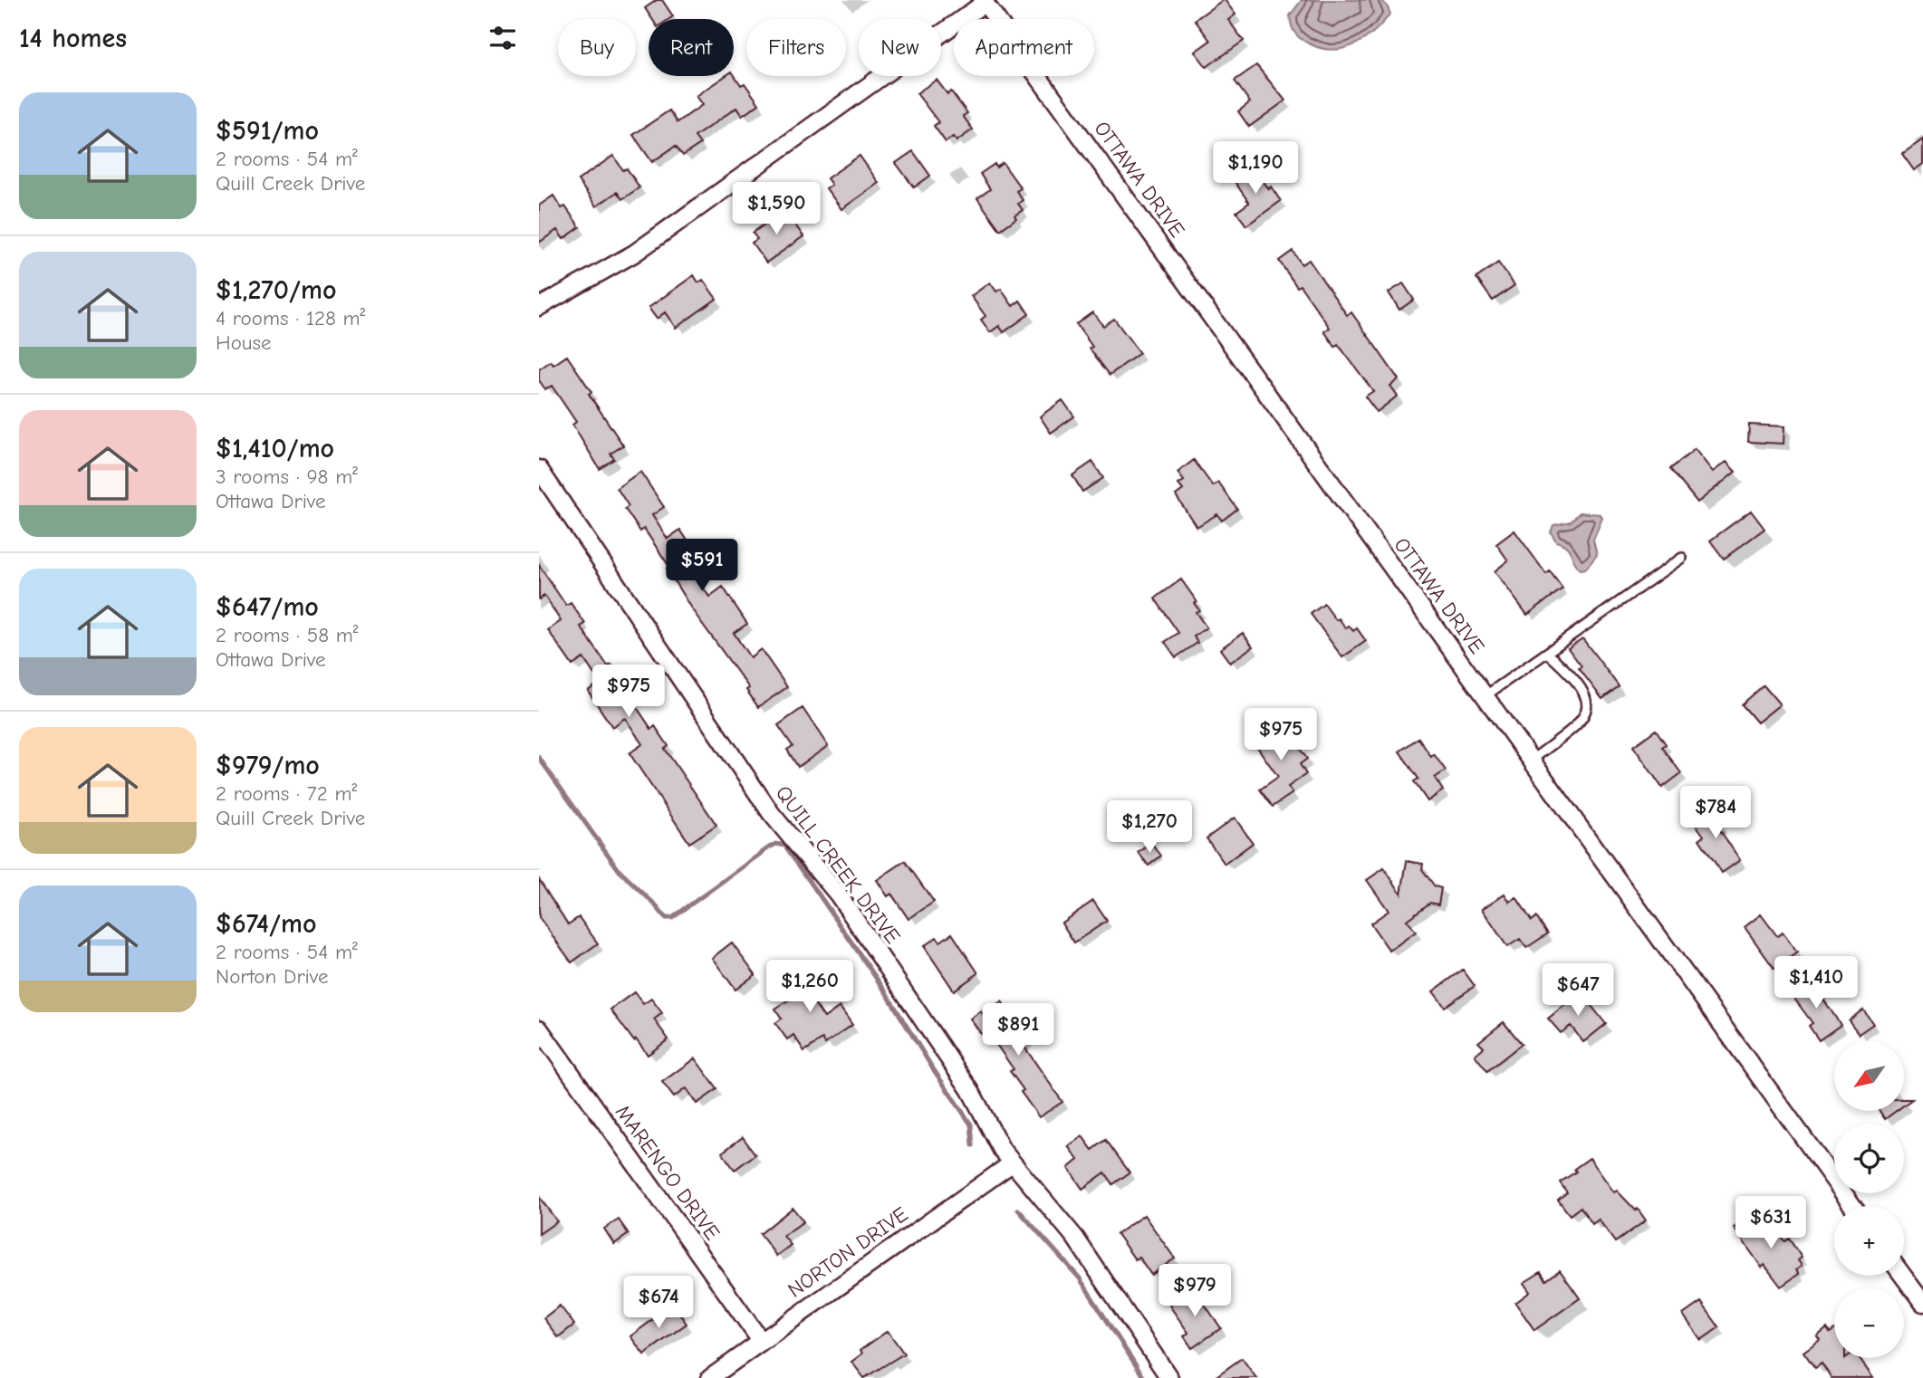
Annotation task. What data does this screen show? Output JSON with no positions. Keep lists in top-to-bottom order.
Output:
{
  "streets": {
    "street": [
      "OTTAWA DRIVE",
      "QUILL CREEK DRIVE",
      "MARENGO DRIVE",
      "NORTON DRIVE"
    ]
  },
  "crossings": [
    ["QUILL CREEK DRIVE", "NORTON DRIVE"],
    ["MARENGO DRIVE", "NORTON DRIVE"]
  ],
  "north": "bottom left",
  "page": {
    "heading": "14 homes",
    "chip": [
      "Buy",
      "Rent",
      "Filters",
      "New",
      "Apartment"
    ],
    "list": [
      {
        "name": "$591/mo",
        "note": "2 rooms · 54 m² · Quill Creek Drive"
      },
      {
        "name": "$1,270/mo",
        "note": "4 rooms · 128 m² · House"
      },
      {
        "name": "$1,410/mo",
        "note": "3 rooms · 98 m² · Ottawa Drive"
      },
      {
        "name": "$647/mo",
        "note": "2 rooms · 58 m² · Ottawa Drive"
      },
      {
        "name": "$979/mo",
        "note": "2 rooms · 72 m² · Quill Creek Drive"
      },
      {
        "name": "$674/mo",
        "note": "2 rooms · 54 m² · Norton Drive"
      }
    ],
    "price": [
      "$1,190",
      "$1,590",
      "$591",
      "$975",
      "$975",
      "$784",
      "$1,270",
      "$1,410",
      "$1,260",
      "$647",
      "$891",
      "$631",
      "$979",
      "$674"
    ],
    "map_buttons": ["+", "−"]
  }
}
